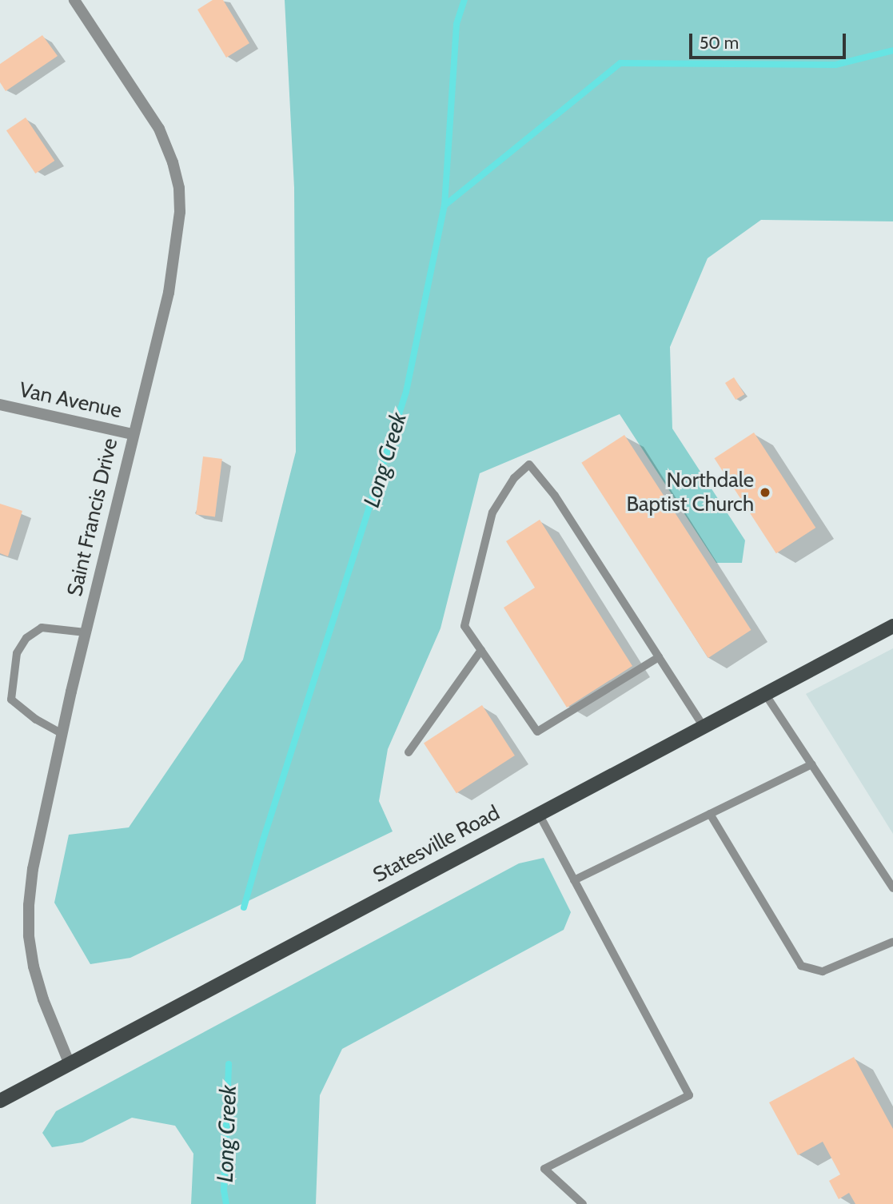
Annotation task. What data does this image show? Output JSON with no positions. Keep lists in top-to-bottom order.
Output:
{
  "streets": {
    "main road": ["Statesville Road"],
    "street": ["Van Avenue", "Saint Francis Drive"]
  },
  "crossings": [
    ["Van Avenue", "Saint Francis Drive"],
    ["Saint Francis Drive", "Statesville Road"]
  ],
  "water": ["Long Creek"],
  "places": ["Northdale Baptist Church"],
  "scale_bar": "50 m"
}
